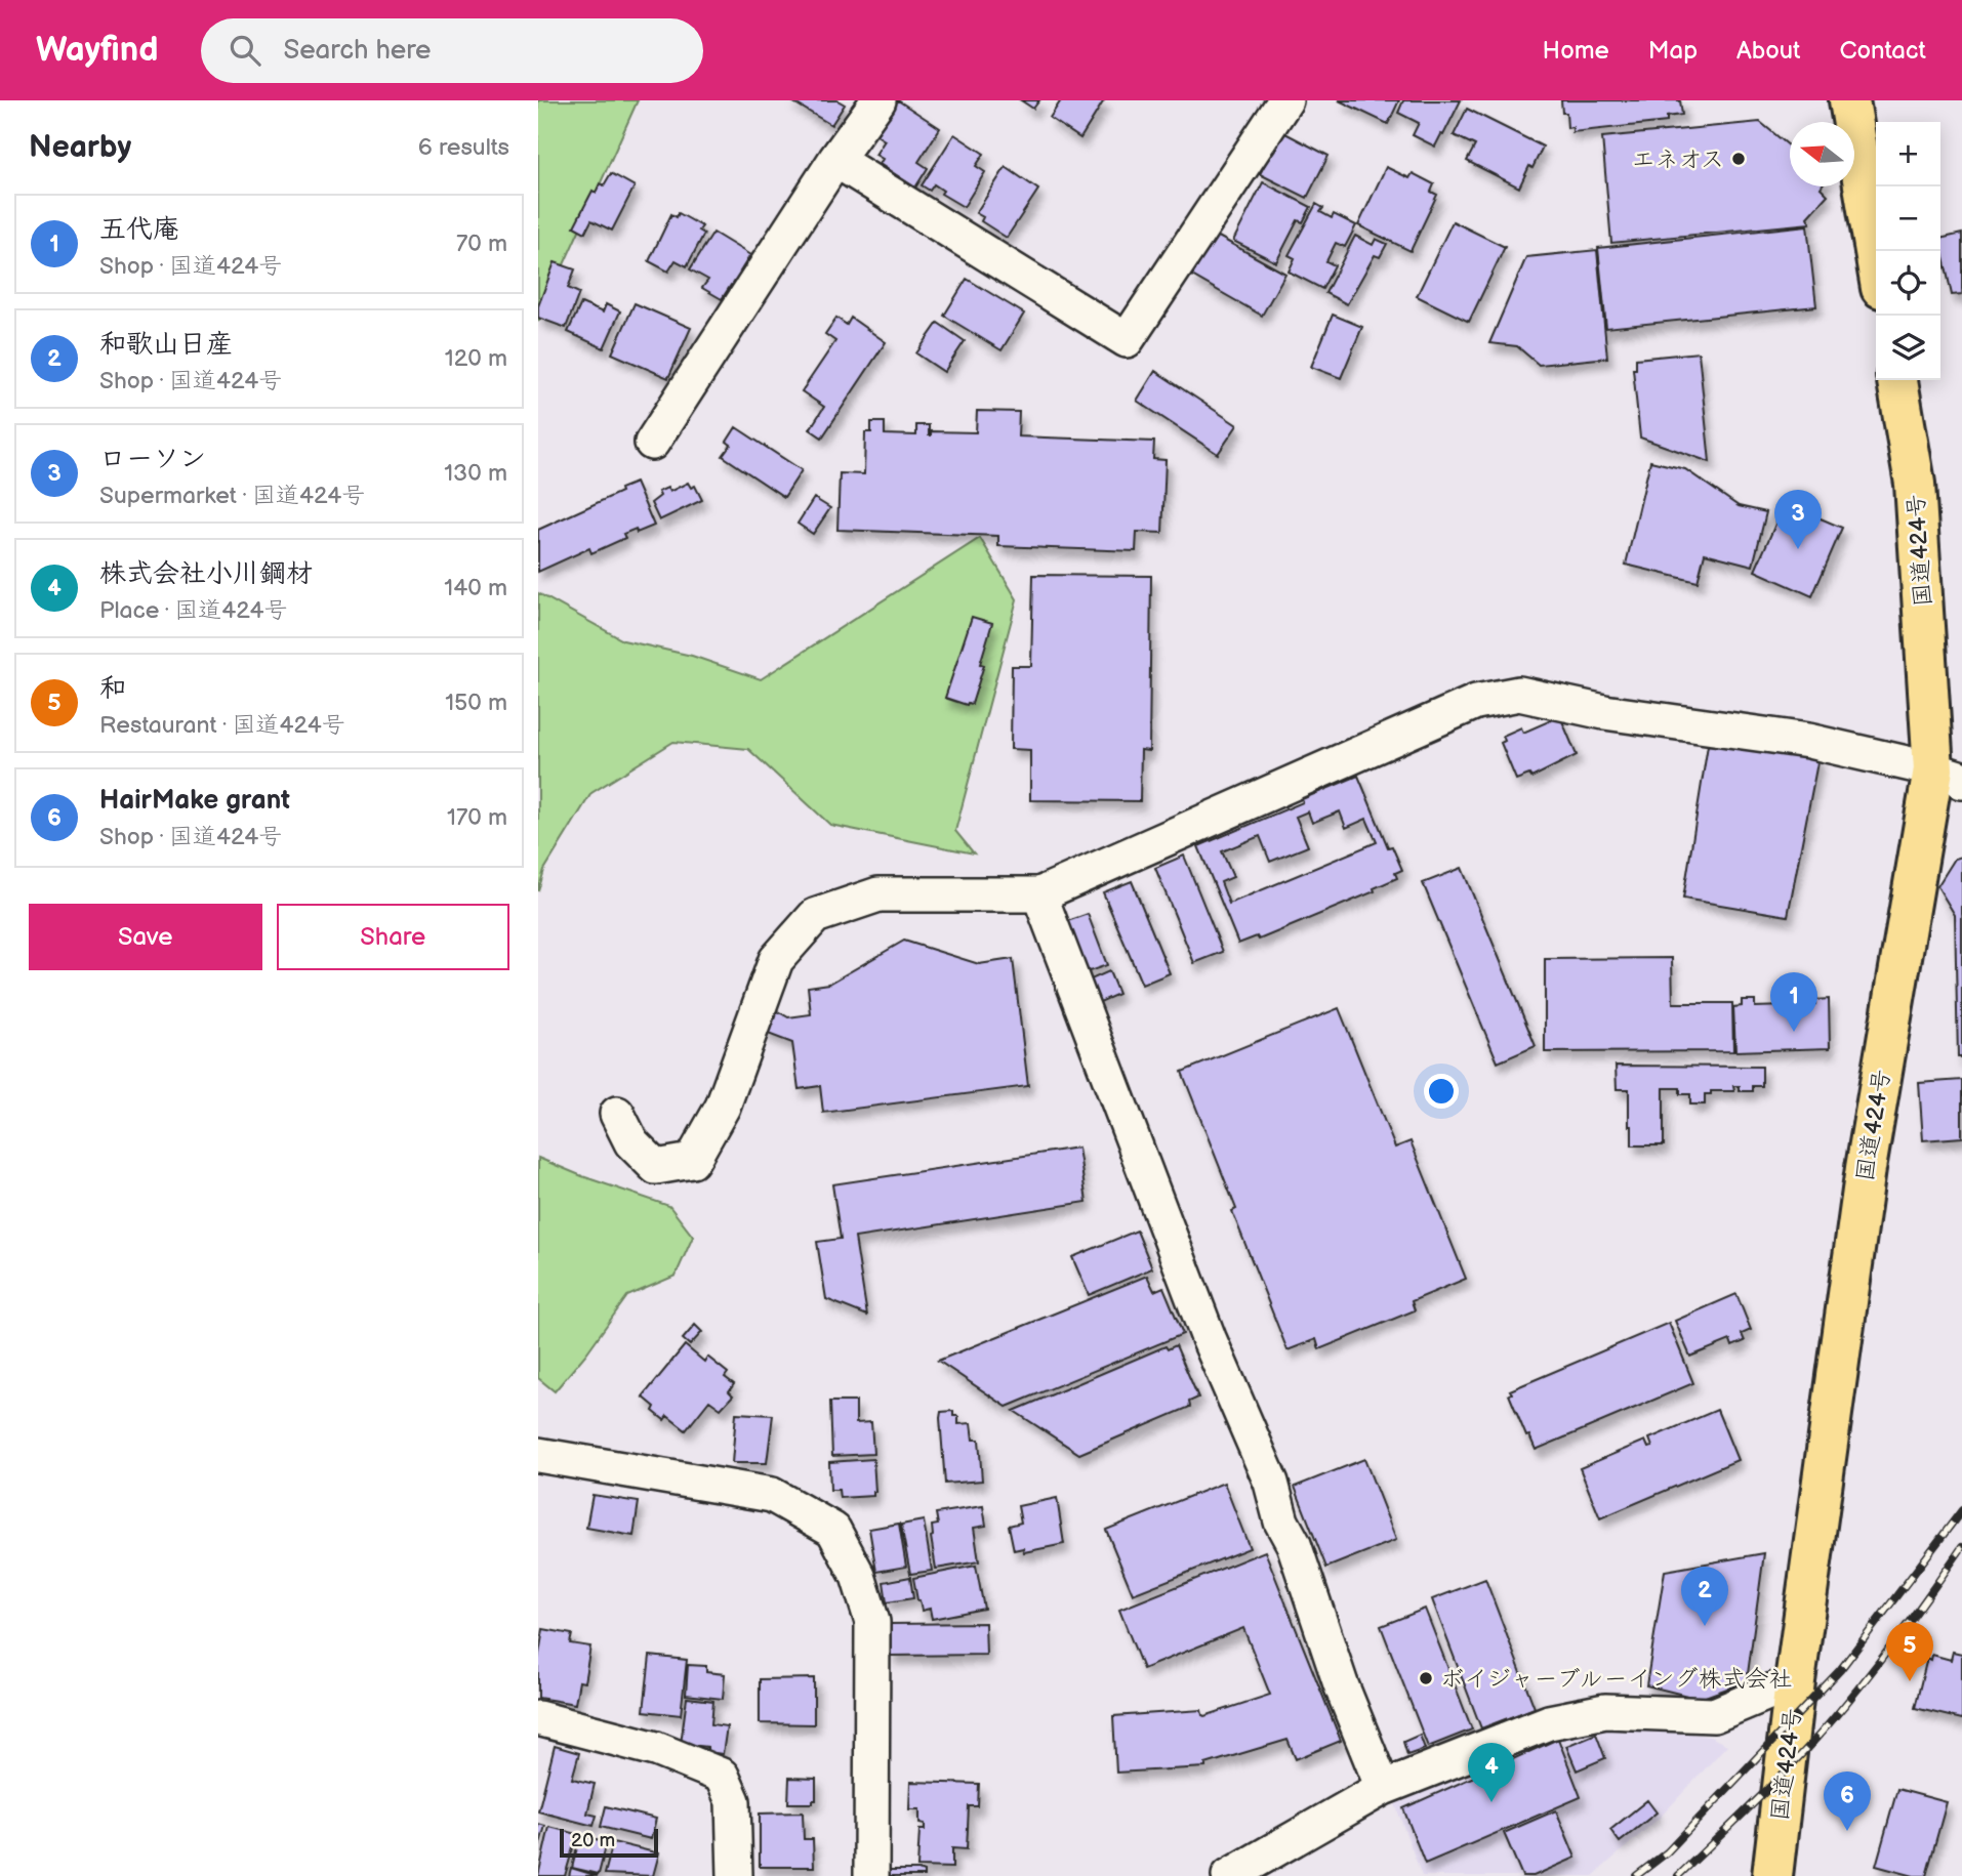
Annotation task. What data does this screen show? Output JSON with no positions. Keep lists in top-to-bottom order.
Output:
{
  "streets": {
    "highway": ["国道424号"]
  },
  "places": ["エネオス", "ボイジャーブルーイング株式会社"],
  "scale_bar": "20 m",
  "north": "left",
  "page": {
    "header": "Wayfind",
    "search": "Search here",
    "nav": [
      "Home",
      "Map",
      "About",
      "Contact"
    ],
    "heading": ["Nearby", "6 results"],
    "map_buttons": ["+", "−"],
    "list": [
      {
        "mark": "1",
        "name": "五代庵",
        "note": "Shop · 国道424号",
        "value": "70 m"
      },
      {
        "mark": "2",
        "name": "和歌山日産",
        "note": "Shop · 国道424号",
        "value": "120 m"
      },
      {
        "mark": "3",
        "name": "ローソン",
        "note": "Supermarket · 国道424号",
        "value": "130 m"
      },
      {
        "mark": "4",
        "name": "株式会社小川鋼材",
        "note": "Place · 国道424号",
        "value": "140 m"
      },
      {
        "mark": "5",
        "name": "和",
        "note": "Restaurant · 国道424号",
        "value": "150 m"
      },
      {
        "mark": "6",
        "name": "HairMake grant",
        "note": "Shop · 国道424号",
        "value": "170 m"
      }
    ],
    "pins": [
      "3",
      "1",
      "2",
      "5",
      "4",
      "6"
    ],
    "buttons": ["Save", "Share"],
    "scale": "20 m"
  }
}
